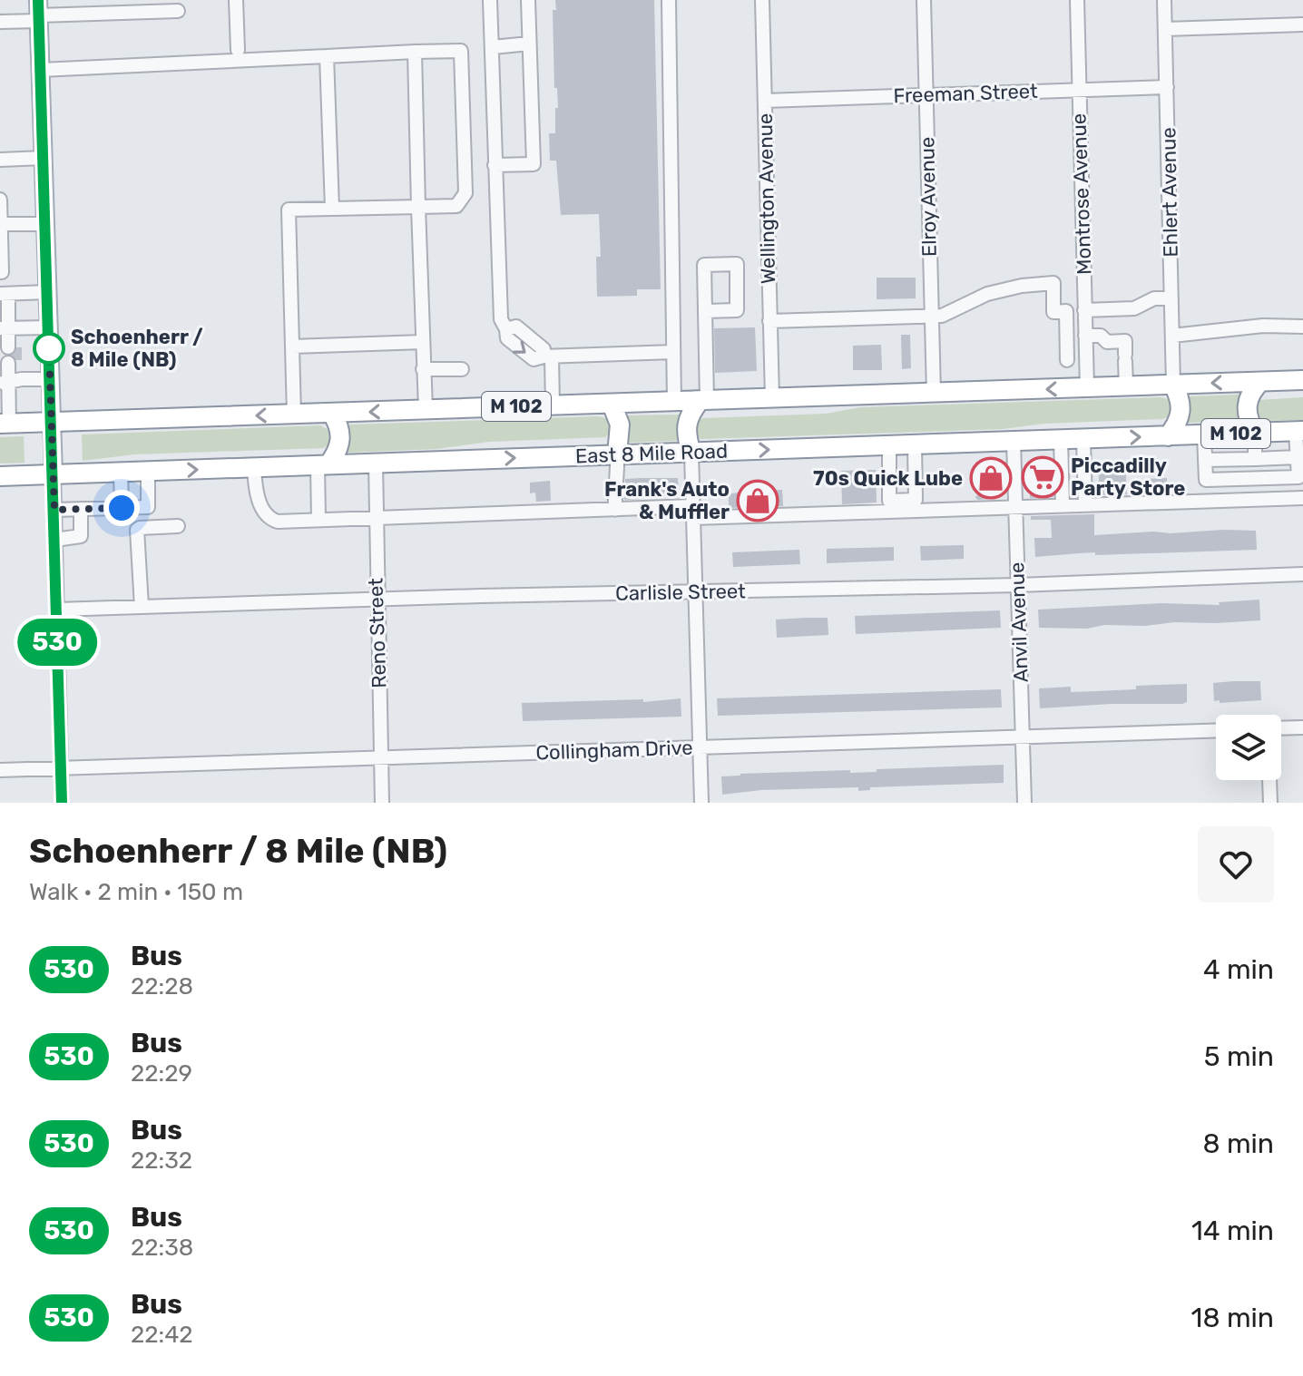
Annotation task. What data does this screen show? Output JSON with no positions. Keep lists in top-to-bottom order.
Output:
{
  "streets": {
    "highway": ["M 102", "East 8 Mile Road"],
    "street": [
      "Freeman Street",
      "Ehlert Avenue",
      "Montrose Avenue",
      "Elroy Avenue",
      "Wellington Avenue",
      "Carlisle Street",
      "Anvil Avenue",
      "Reno Street",
      "Collingham Drive"
    ]
  },
  "crossings": [
    ["Freeman Street", "Ehlert Avenue"],
    ["Freeman Street", "Montrose Avenue"],
    ["Freeman Street", "Elroy Avenue"],
    ["Freeman Street", "Wellington Avenue"],
    ["Ehlert Avenue", "M 102"],
    ["Montrose Avenue", "M 102"],
    ["Elroy Avenue", "M 102"],
    ["Wellington Avenue", "M 102"],
    ["East 8 Mile Road", "Anvil Avenue"],
    ["East 8 Mile Road", "Reno Street"],
    ["Carlisle Street", "Anvil Avenue"],
    ["Carlisle Street", "Reno Street"],
    ["Anvil Avenue", "Collingham Drive"],
    ["Reno Street", "Collingham Drive"]
  ],
  "places": {
    "other": ["Schoenherr / 8 Mile (NB)"],
    "supermarket": ["Piccadilly Party Store"],
    "shop": ["70s Quick Lube", "Frank's Auto & Muffler"]
  },
  "lines": ["bus line 530"],
  "page": {
    "on_map": "530",
    "heading": ["Schoenherr / 8 Mile (NB)", "Walk · 2 min · 150 m"],
    "list": [
      {
        "mark": "530",
        "name": "Bus",
        "note": "22:28",
        "value": "4 min"
      },
      {
        "mark": "530",
        "name": "Bus",
        "note": "22:29",
        "value": "5 min"
      },
      {
        "mark": "530",
        "name": "Bus",
        "note": "22:32",
        "value": "8 min"
      },
      {
        "mark": "530",
        "name": "Bus",
        "note": "22:38",
        "value": "14 min"
      },
      {
        "mark": "530",
        "name": "Bus",
        "note": "22:42",
        "value": "18 min"
      }
    ]
  }
}
